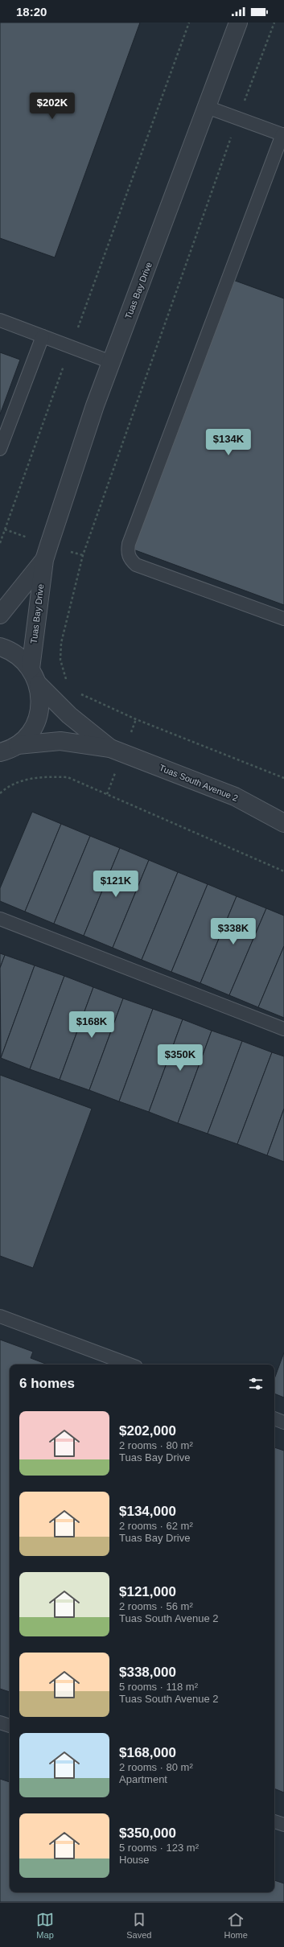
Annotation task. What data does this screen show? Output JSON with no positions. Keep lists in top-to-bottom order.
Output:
{
  "streets": {
    "street": ["Tuas Bay Drive", "Tuas South Avenue 2"]
  },
  "page": {
    "status": "18:20",
    "price": [
      "$202K",
      "$134K",
      "$121K",
      "$338K",
      "$168K",
      "$350K"
    ],
    "heading": "6 homes",
    "list": [
      {
        "name": "$202,000",
        "note": "2 rooms · 80 m² · Tuas Bay Drive"
      },
      {
        "name": "$134,000",
        "note": "2 rooms · 62 m² · Tuas Bay Drive"
      },
      {
        "name": "$121,000",
        "note": "2 rooms · 56 m² · Tuas South Avenue 2"
      },
      {
        "name": "$338,000",
        "note": "5 rooms · 118 m² · Tuas South Avenue 2"
      },
      {
        "name": "$168,000",
        "note": "2 rooms · 80 m² · Apartment"
      },
      {
        "name": "$350,000",
        "note": "5 rooms · 123 m² · House"
      }
    ],
    "tabs": ["Map", "Saved", "Home"]
  }
}
